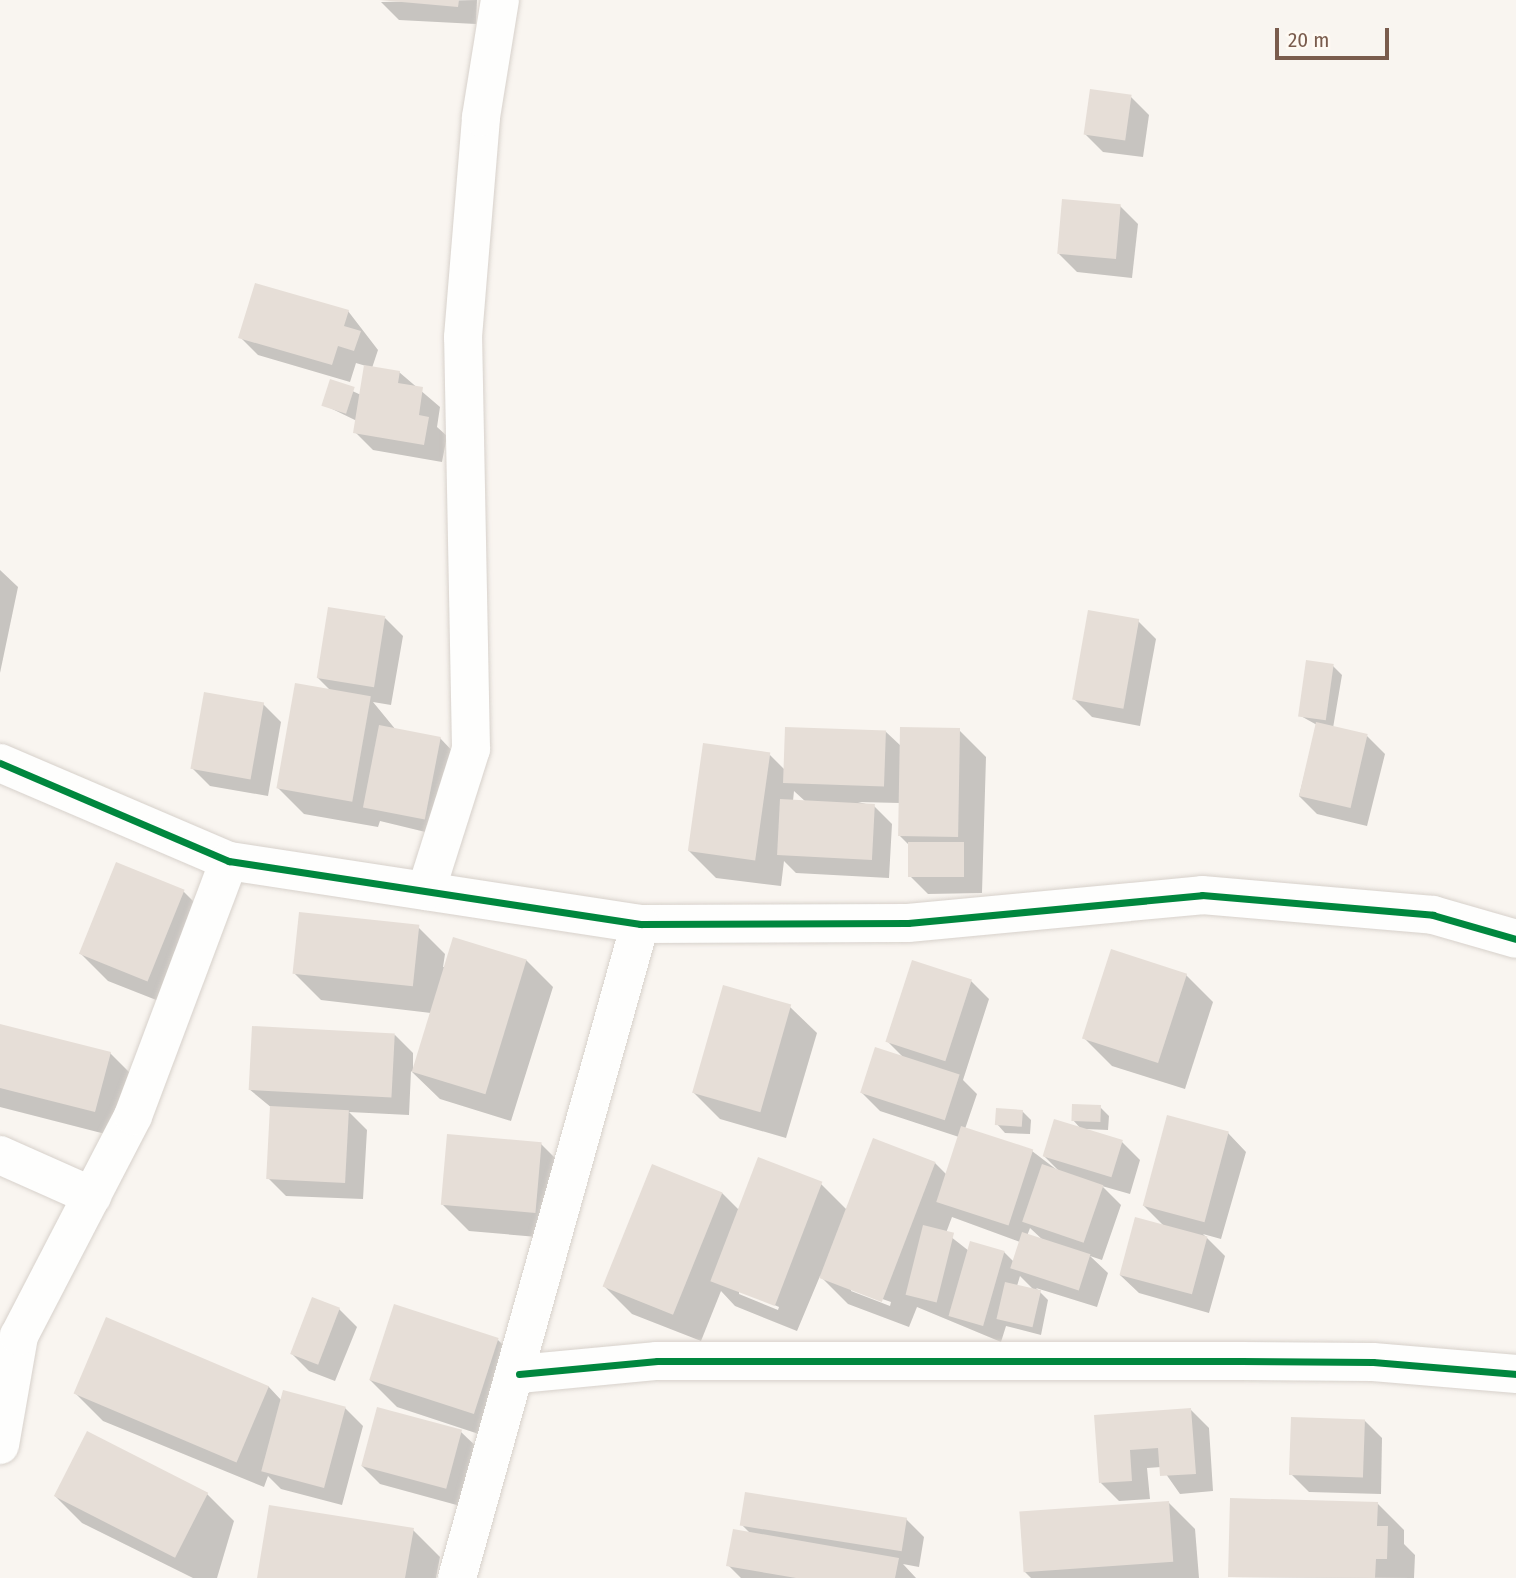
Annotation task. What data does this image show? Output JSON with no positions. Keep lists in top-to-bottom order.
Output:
{
  "scale_bar": "20 m"
}
